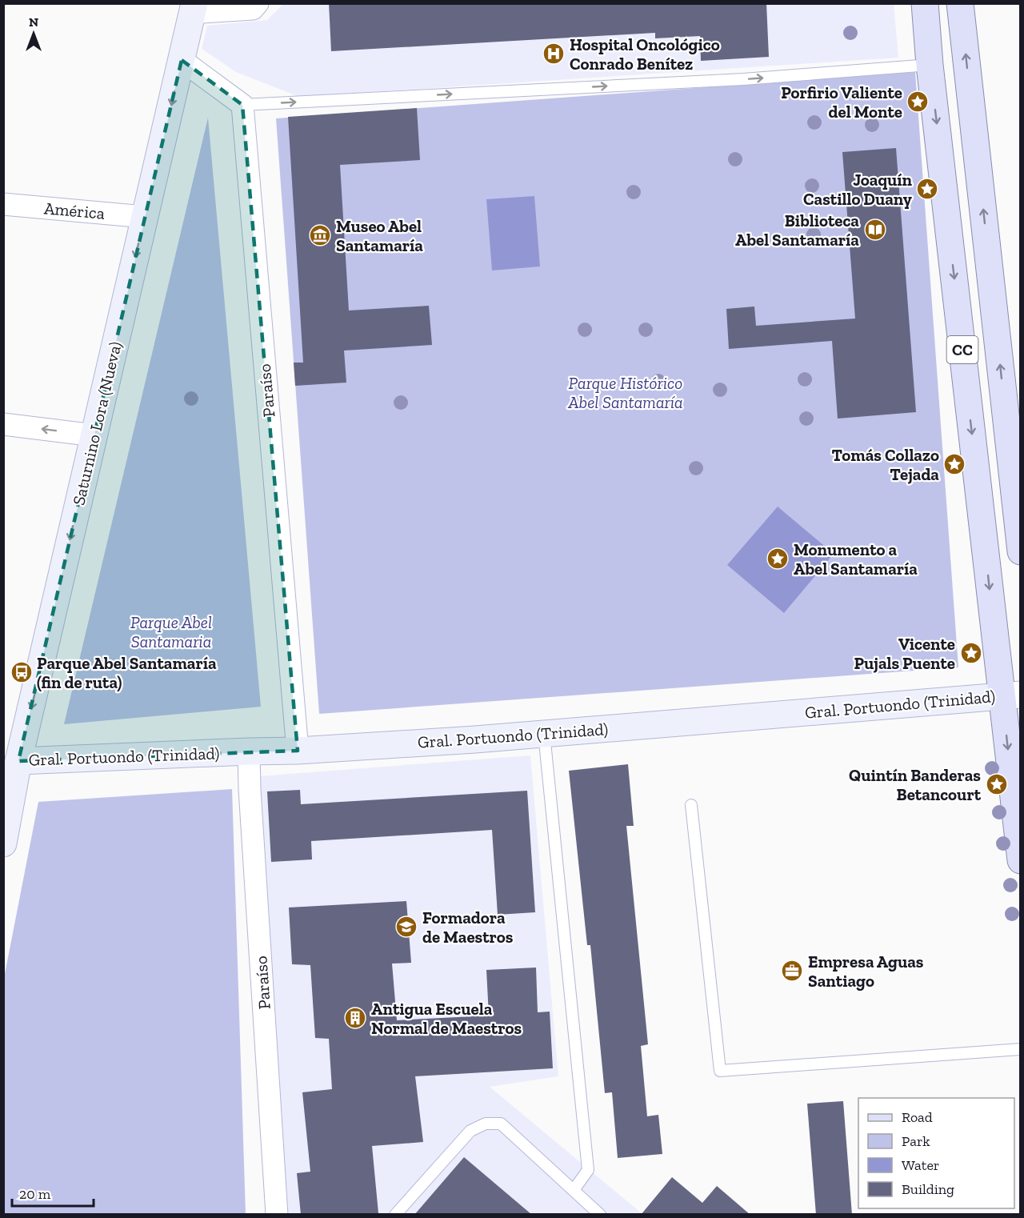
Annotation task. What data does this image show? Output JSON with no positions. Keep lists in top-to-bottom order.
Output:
{
  "streets": {
    "main road": ["CC", "Saturnino Lora (Nueva)", "Gral. Portuondo (Trinidad)"],
    "street": ["América", "Paraíso"]
  },
  "crossings": [
    ["América", "Saturnino Lora (Nueva)"],
    ["CC", "Gral. Portuondo (Trinidad)"],
    ["Paraíso", "Gral. Portuondo (Trinidad)"],
    ["Saturnino Lora (Nueva)", "Gral. Portuondo (Trinidad)"]
  ],
  "one_way": ["Saturnino Lora (Nueva)"],
  "parks": ["Parque Histórico Abel Santamaría", "Parque Abel Santamaria"],
  "places": {
    "hospital": ["Hospital Oncológico Conrado Benítez"],
    "place": [
      "Porfirio Valiente del Monte",
      "Joaquín Castillo Duany",
      "Tomás Collazo Tejada",
      "Monumento a Abel Santamaría",
      "Vicente Pujals Puente",
      "Quintín Banderas Betancourt"
    ],
    "library": ["Biblioteca Abel Santamaría"],
    "museum": ["Museo Abel Santamaría"],
    "bus stop": ["Parque Abel Santamaría (fin de ruta)"],
    "school or university": ["Formadora de Maestros"],
    "office": ["Empresa Aguas Santiago"],
    "building": ["Antigua Escuela Normal de Maestros"]
  },
  "legend": [
    "Road",
    "Park",
    "Water",
    "Building"
  ],
  "scale_bar": "20 m",
  "north": "top"
}
